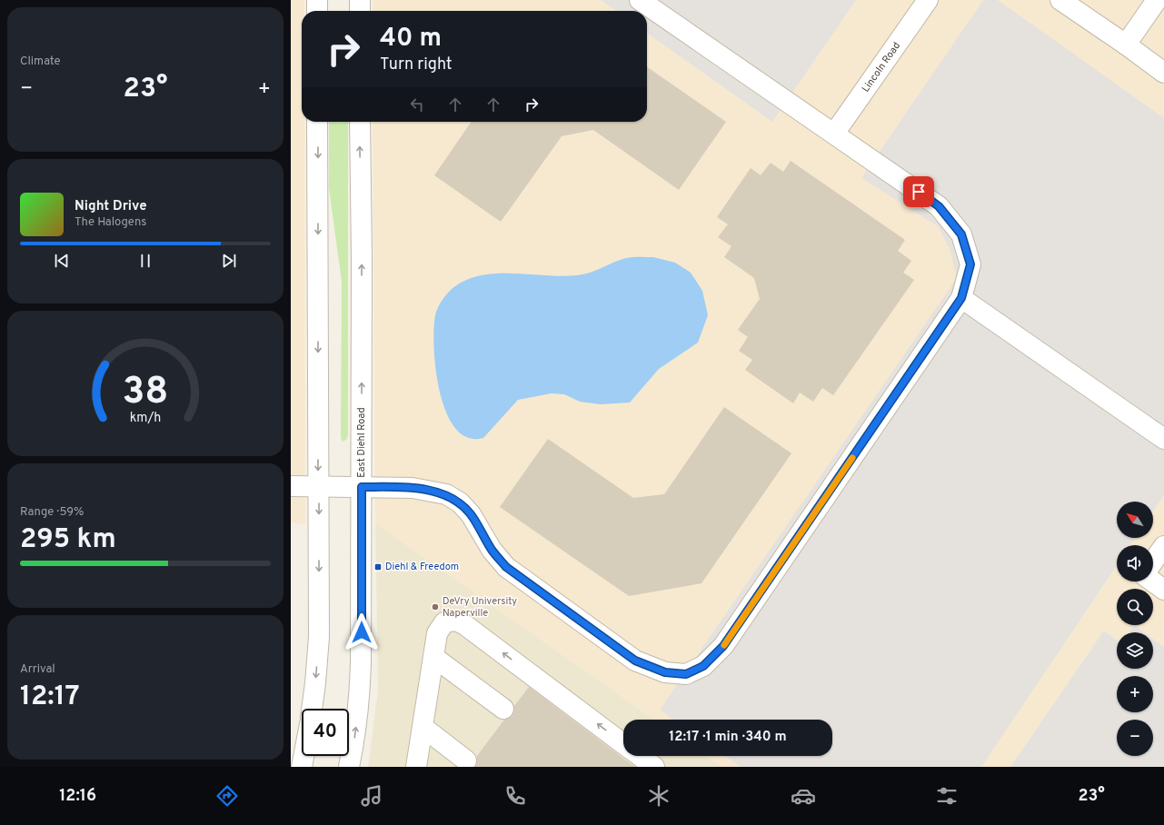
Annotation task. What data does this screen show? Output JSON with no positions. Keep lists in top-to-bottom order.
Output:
{
  "streets": {
    "street": ["Lincoln Road", "East Diehl Road"]
  },
  "places": {
    "transit": ["Diehl & Freedom"],
    "other": ["DeVry University Naperville"]
  },
  "north": "top left",
  "page": {
    "tile": [
      "Climate",
      ["Range · 59%", "295 km"],
      ["Arrival", "12:17"]
    ],
    "turn": ["40 m", "Turn right"],
    "heat": ["−", "23°", "+"],
    "song": ["Night Drive", "The Halogens"],
    "map_buttons": ["+", "−"],
    "limit": "40",
    "trip": "12:17 · 1 min · 340 m",
    "tabs": ["12:16", "23°"],
    "gauge": ["38", "km/h"]
  }
}
